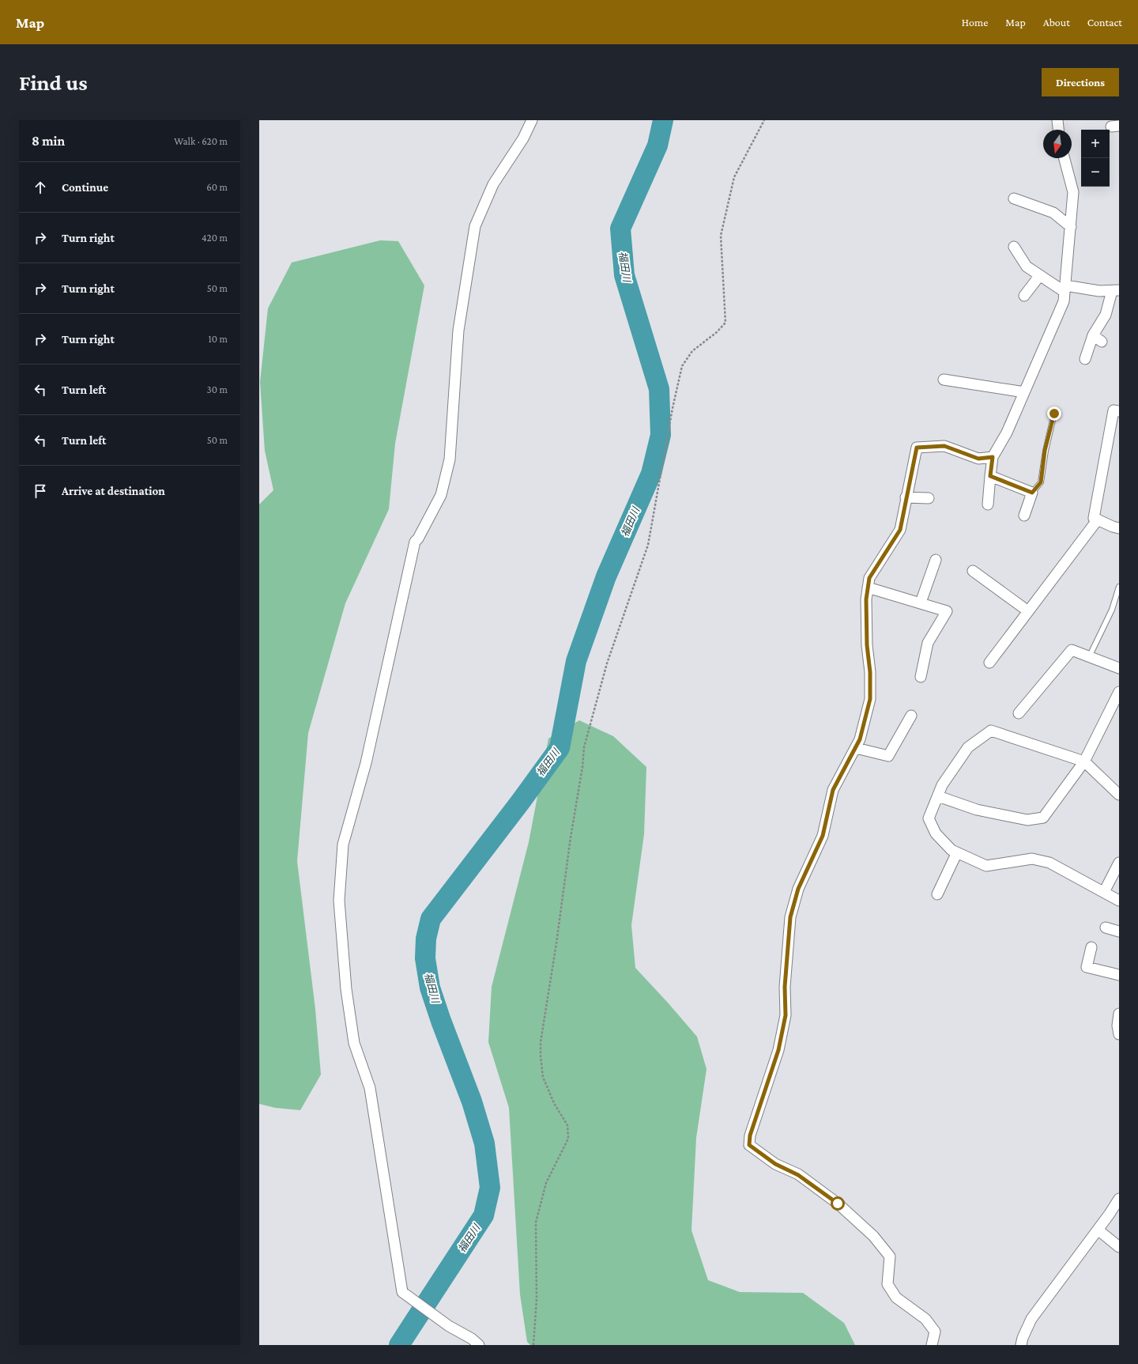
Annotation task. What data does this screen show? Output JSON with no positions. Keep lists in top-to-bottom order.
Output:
{
  "water": ["福田川"],
  "north": "bottom",
  "page": {
    "header": "Map",
    "nav": [
      "Home",
      "Map",
      "About",
      "Contact"
    ],
    "buttons": "Directions",
    "title": "Find us",
    "heading": ["8 min", "Walk · 620 m"],
    "map_buttons": ["+", "−"],
    "list": [
      ["Continue", "60 m"],
      ["Turn right", "420 m"],
      ["Turn right", "50 m"],
      ["Turn right", "10 m"],
      ["Turn left", "30 m"],
      ["Turn left", "50 m"],
      "Arrive at destination"
    ]
  }
}
